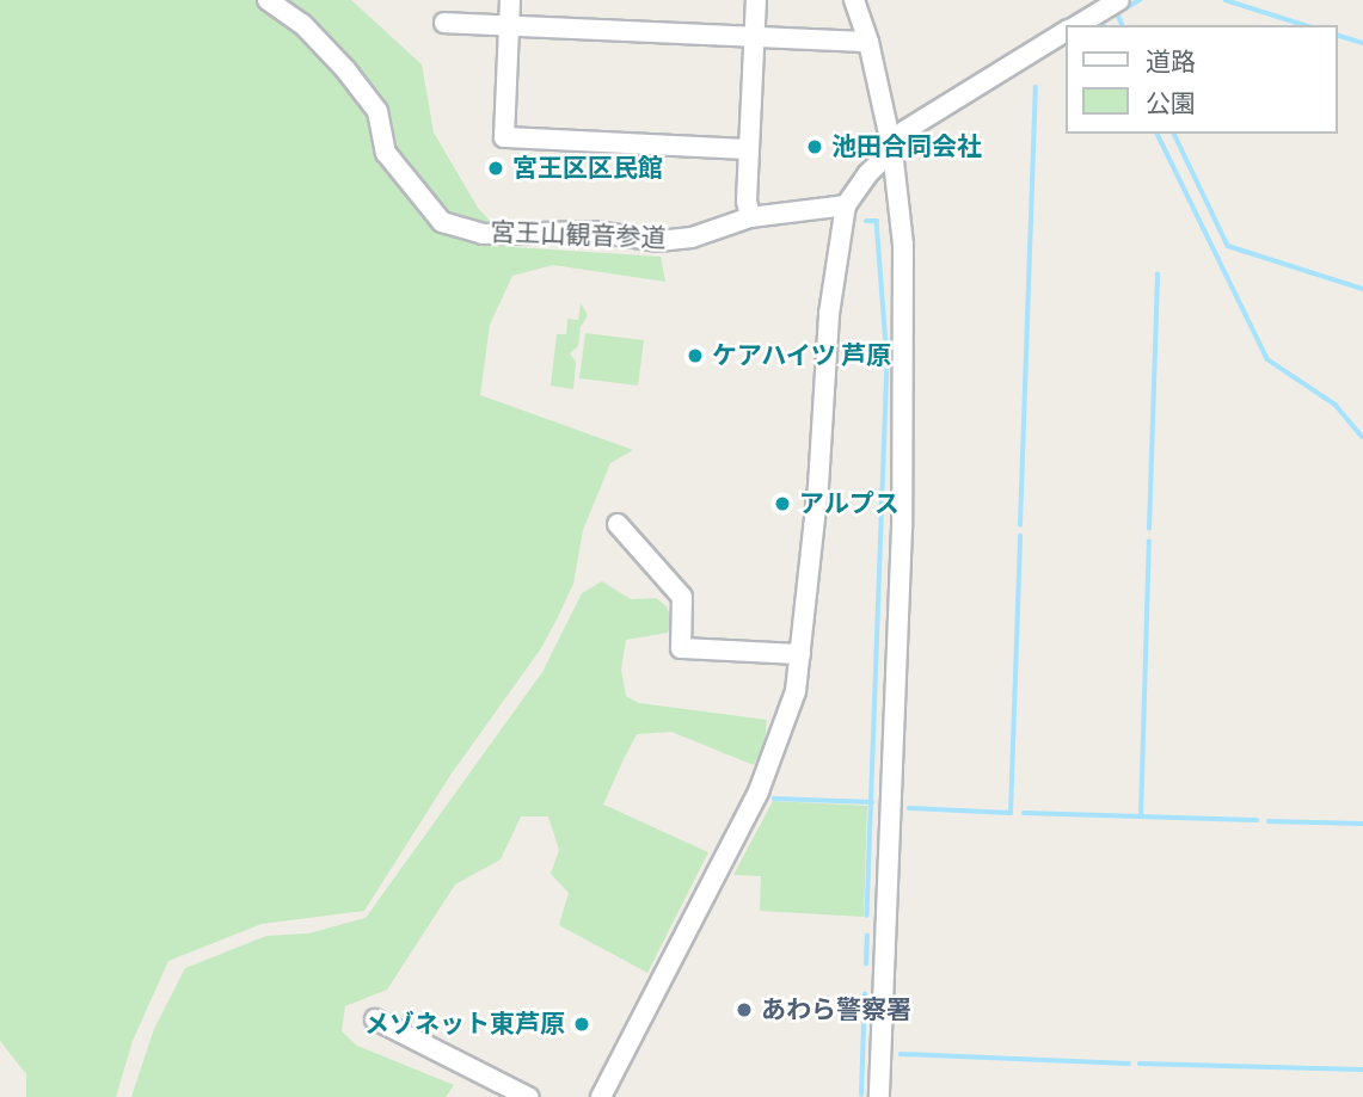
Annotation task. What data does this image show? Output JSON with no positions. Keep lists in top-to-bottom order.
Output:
{
  "streets": {
    "street": ["宮王山観音参道"]
  },
  "places": [
    "池田合同会社",
    "宮王区区民館",
    "ケアハイツ 芦原",
    "アルプス",
    "あわら警察署",
    "メゾネット東芦原"
  ],
  "legend": ["道路", "公園"]
}
